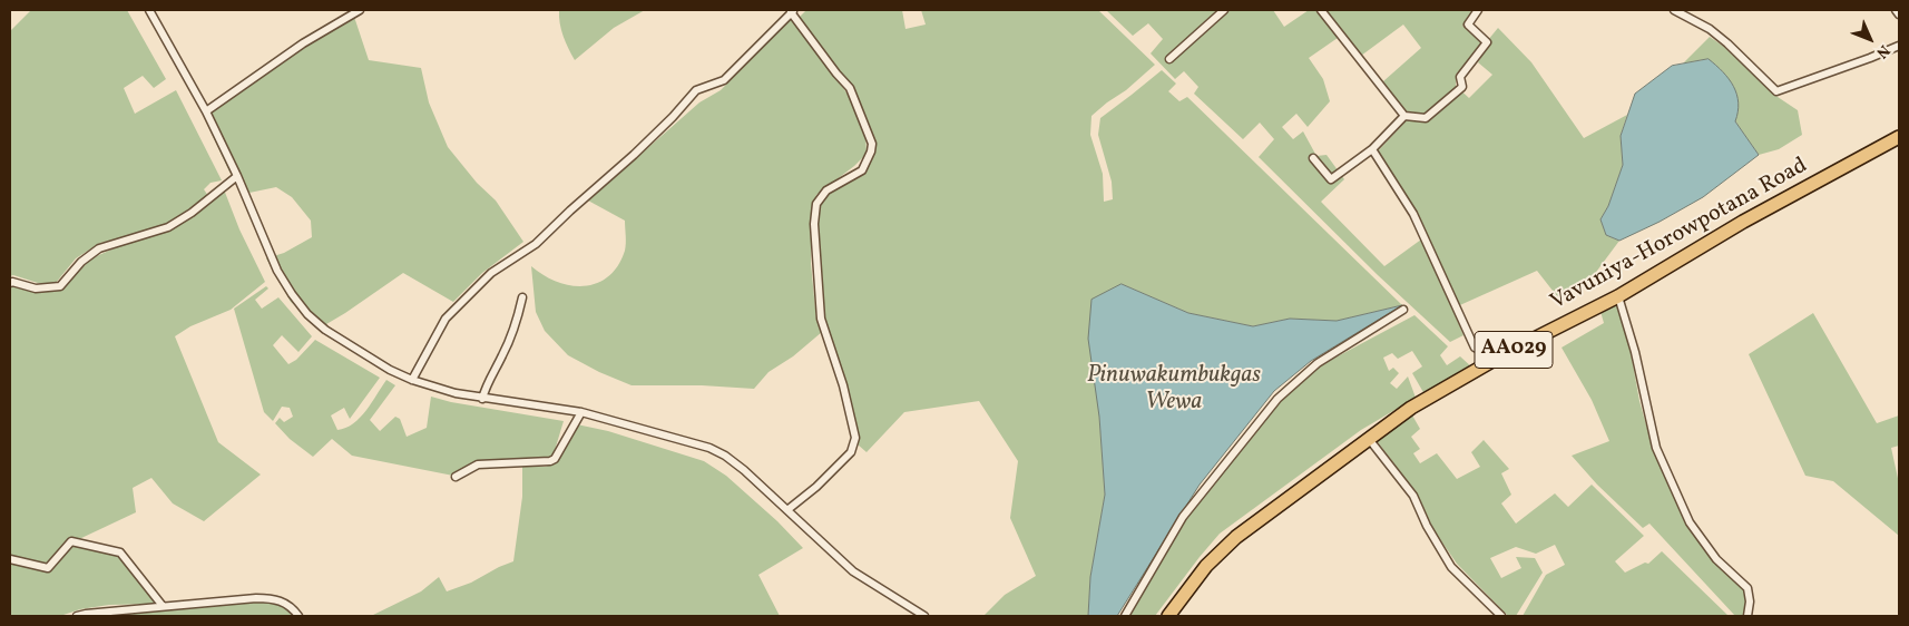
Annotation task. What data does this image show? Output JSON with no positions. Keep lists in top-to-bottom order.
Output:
{
  "streets": {
    "highway": ["Vavuniya-Horowpotana Road", "AA029"]
  },
  "water": ["Pinuwakumbukgas Wewa"],
  "north": "bottom right"
}
